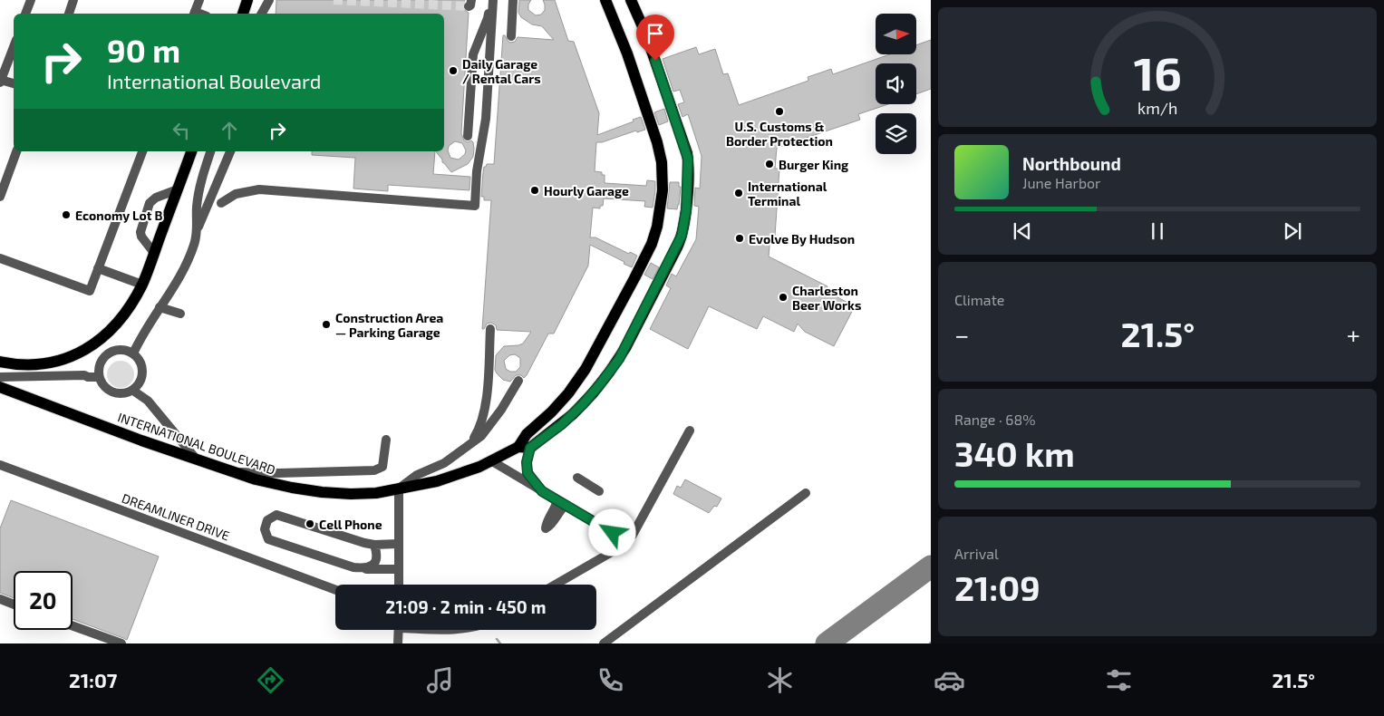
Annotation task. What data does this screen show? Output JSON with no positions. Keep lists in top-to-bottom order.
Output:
{
  "streets": {
    "main road": ["INTERNATIONAL BOULEVARD"],
    "street": ["DREAMLINER DRIVE"]
  },
  "places": [
    "Daily Garage / Rental Cars",
    "U.S. Customs & Border Protection",
    "Burger King",
    "Hourly Garage",
    "International Terminal",
    "Economy Lot B",
    "Evolve By Hudson",
    "Charleston Beer Works",
    "Construction Area — Parking Garage",
    "Cell Phone"
  ],
  "north": "right",
  "page": {
    "turn": ["90 m", "International Boulevard"],
    "song": ["Northbound", "June Harbor"],
    "tile": [
      "Climate",
      ["Range · 68%", "340 km"],
      ["Arrival", "21:09"]
    ],
    "heat": ["−", "21.5°", "+"],
    "limit": "20",
    "trip": "21:09 · 2 min · 450 m",
    "tabs": ["21:07", "21.5°"],
    "gauge": ["16", "km/h"]
  }
}
